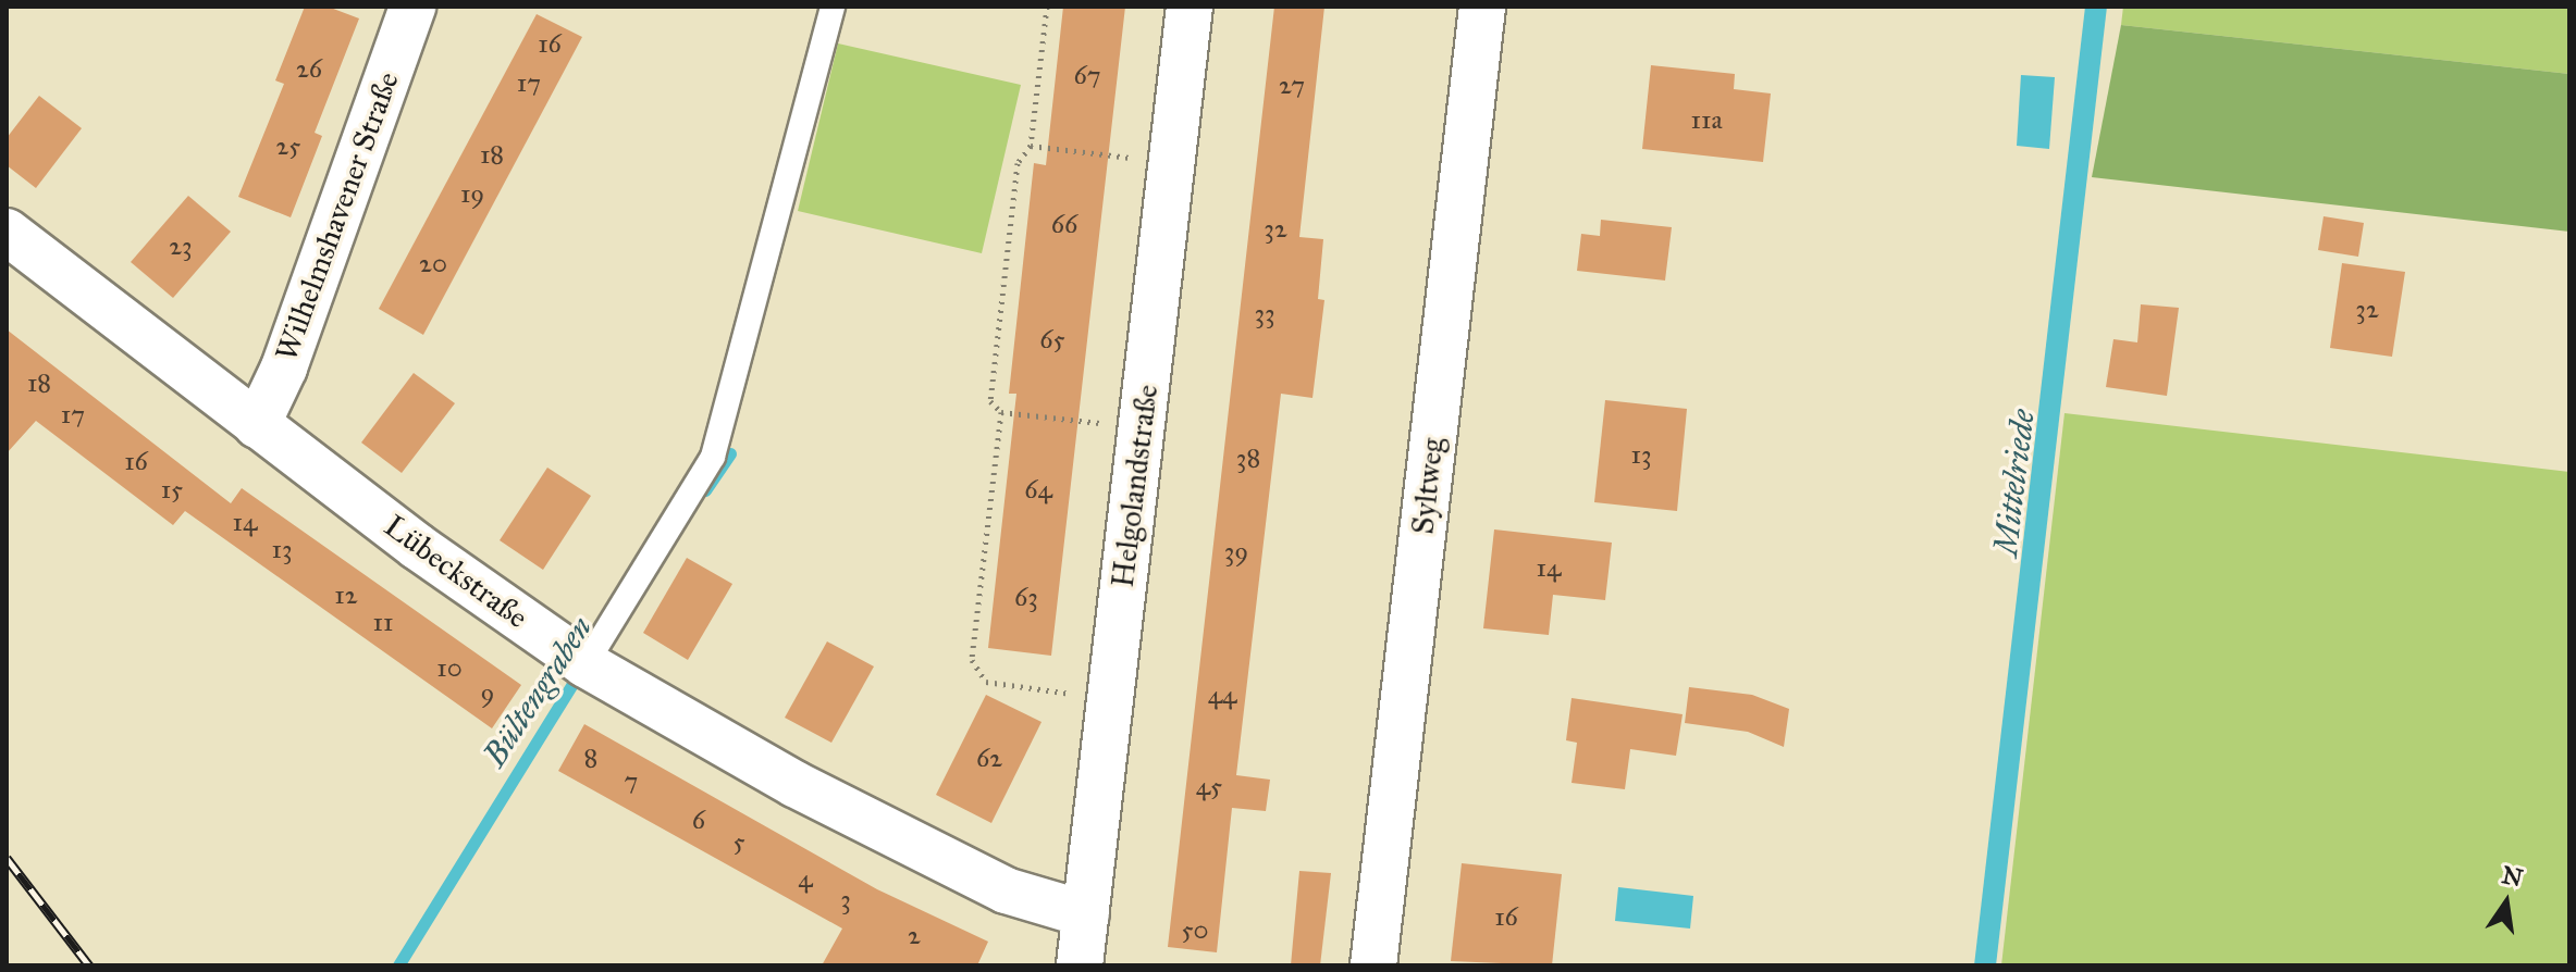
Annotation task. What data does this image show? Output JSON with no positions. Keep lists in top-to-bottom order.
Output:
{
  "streets": {
    "street": [
      "Wilhelmshavener Straße",
      "Helgolandstraße",
      "Syltweg",
      "Lübeckstraße"
    ]
  },
  "crossings": [
    ["Wilhelmshavener Straße", "Lübeckstraße"],
    ["Helgolandstraße", "Lübeckstraße"]
  ],
  "water": ["Mittelriede", "Bültengraben"],
  "house_numbers": [
    "16",
    "26",
    "67",
    "17",
    "27",
    "11a",
    "25",
    "18",
    "19",
    "66",
    "32",
    "23",
    "20",
    "32",
    "33",
    "65",
    "18",
    "17",
    "13",
    "38",
    "16",
    "15",
    "64",
    "14",
    "13",
    "39",
    "14",
    "12",
    "63",
    "11",
    "10",
    "9",
    "44",
    "8",
    "62",
    "7",
    "45",
    "6",
    "5",
    "4",
    "3",
    "16",
    "50",
    "2"
  ],
  "north": "top"
}
